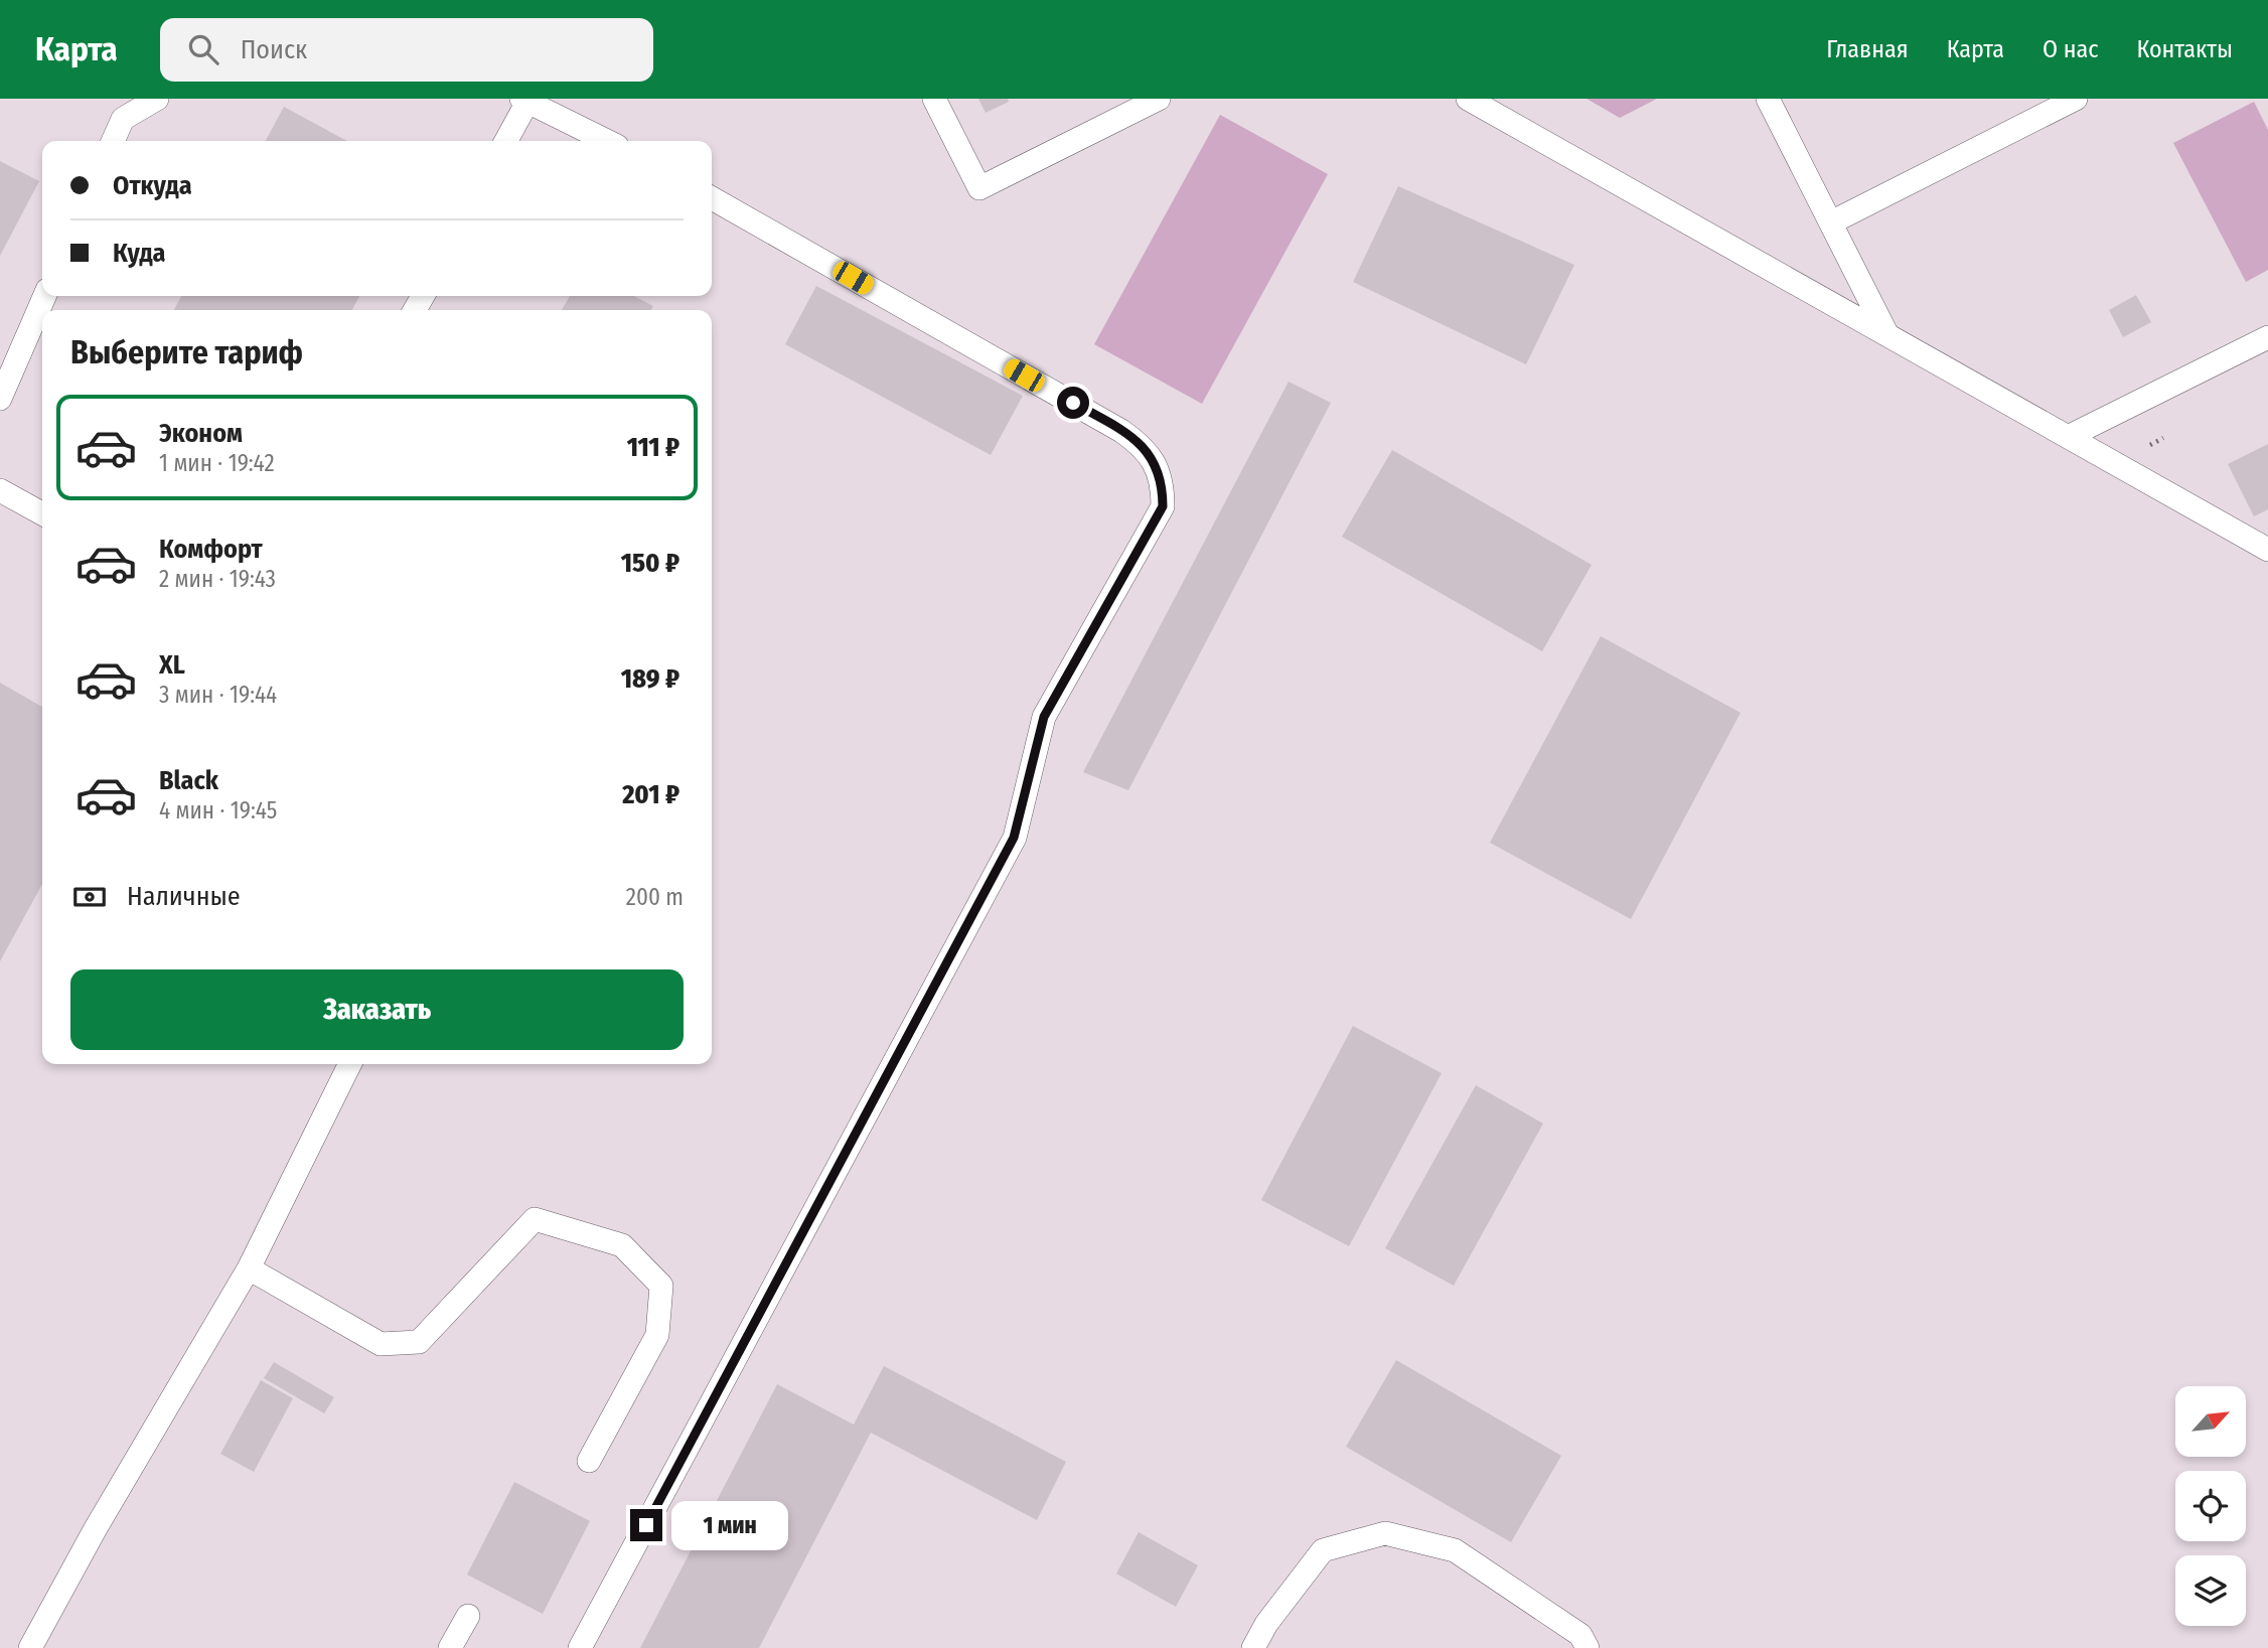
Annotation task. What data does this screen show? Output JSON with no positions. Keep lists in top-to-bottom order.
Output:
{
  "north": "top right",
  "page": {
    "header": "Карта",
    "search": "Поиск",
    "nav": [
      "Главная",
      "Карта",
      "О нас",
      "Контакты"
    ],
    "banner": ["Откуда", "Куда"],
    "heading": "Выберите тариф",
    "list": [
      {
        "name": "Эконом",
        "note": "1 мин · 19:42",
        "value": "111 ₽"
      },
      {
        "name": "Комфорт",
        "note": "2 мин · 19:43",
        "value": "150 ₽"
      },
      {
        "name": "XL",
        "note": "3 мин · 19:44",
        "value": "189 ₽"
      },
      {
        "name": "Black",
        "note": "4 мин · 19:45",
        "value": "201 ₽"
      }
    ],
    "pay": ["Наличные", "200 m"],
    "buttons": "Заказать",
    "bubble": "1 мин"
  }
}
